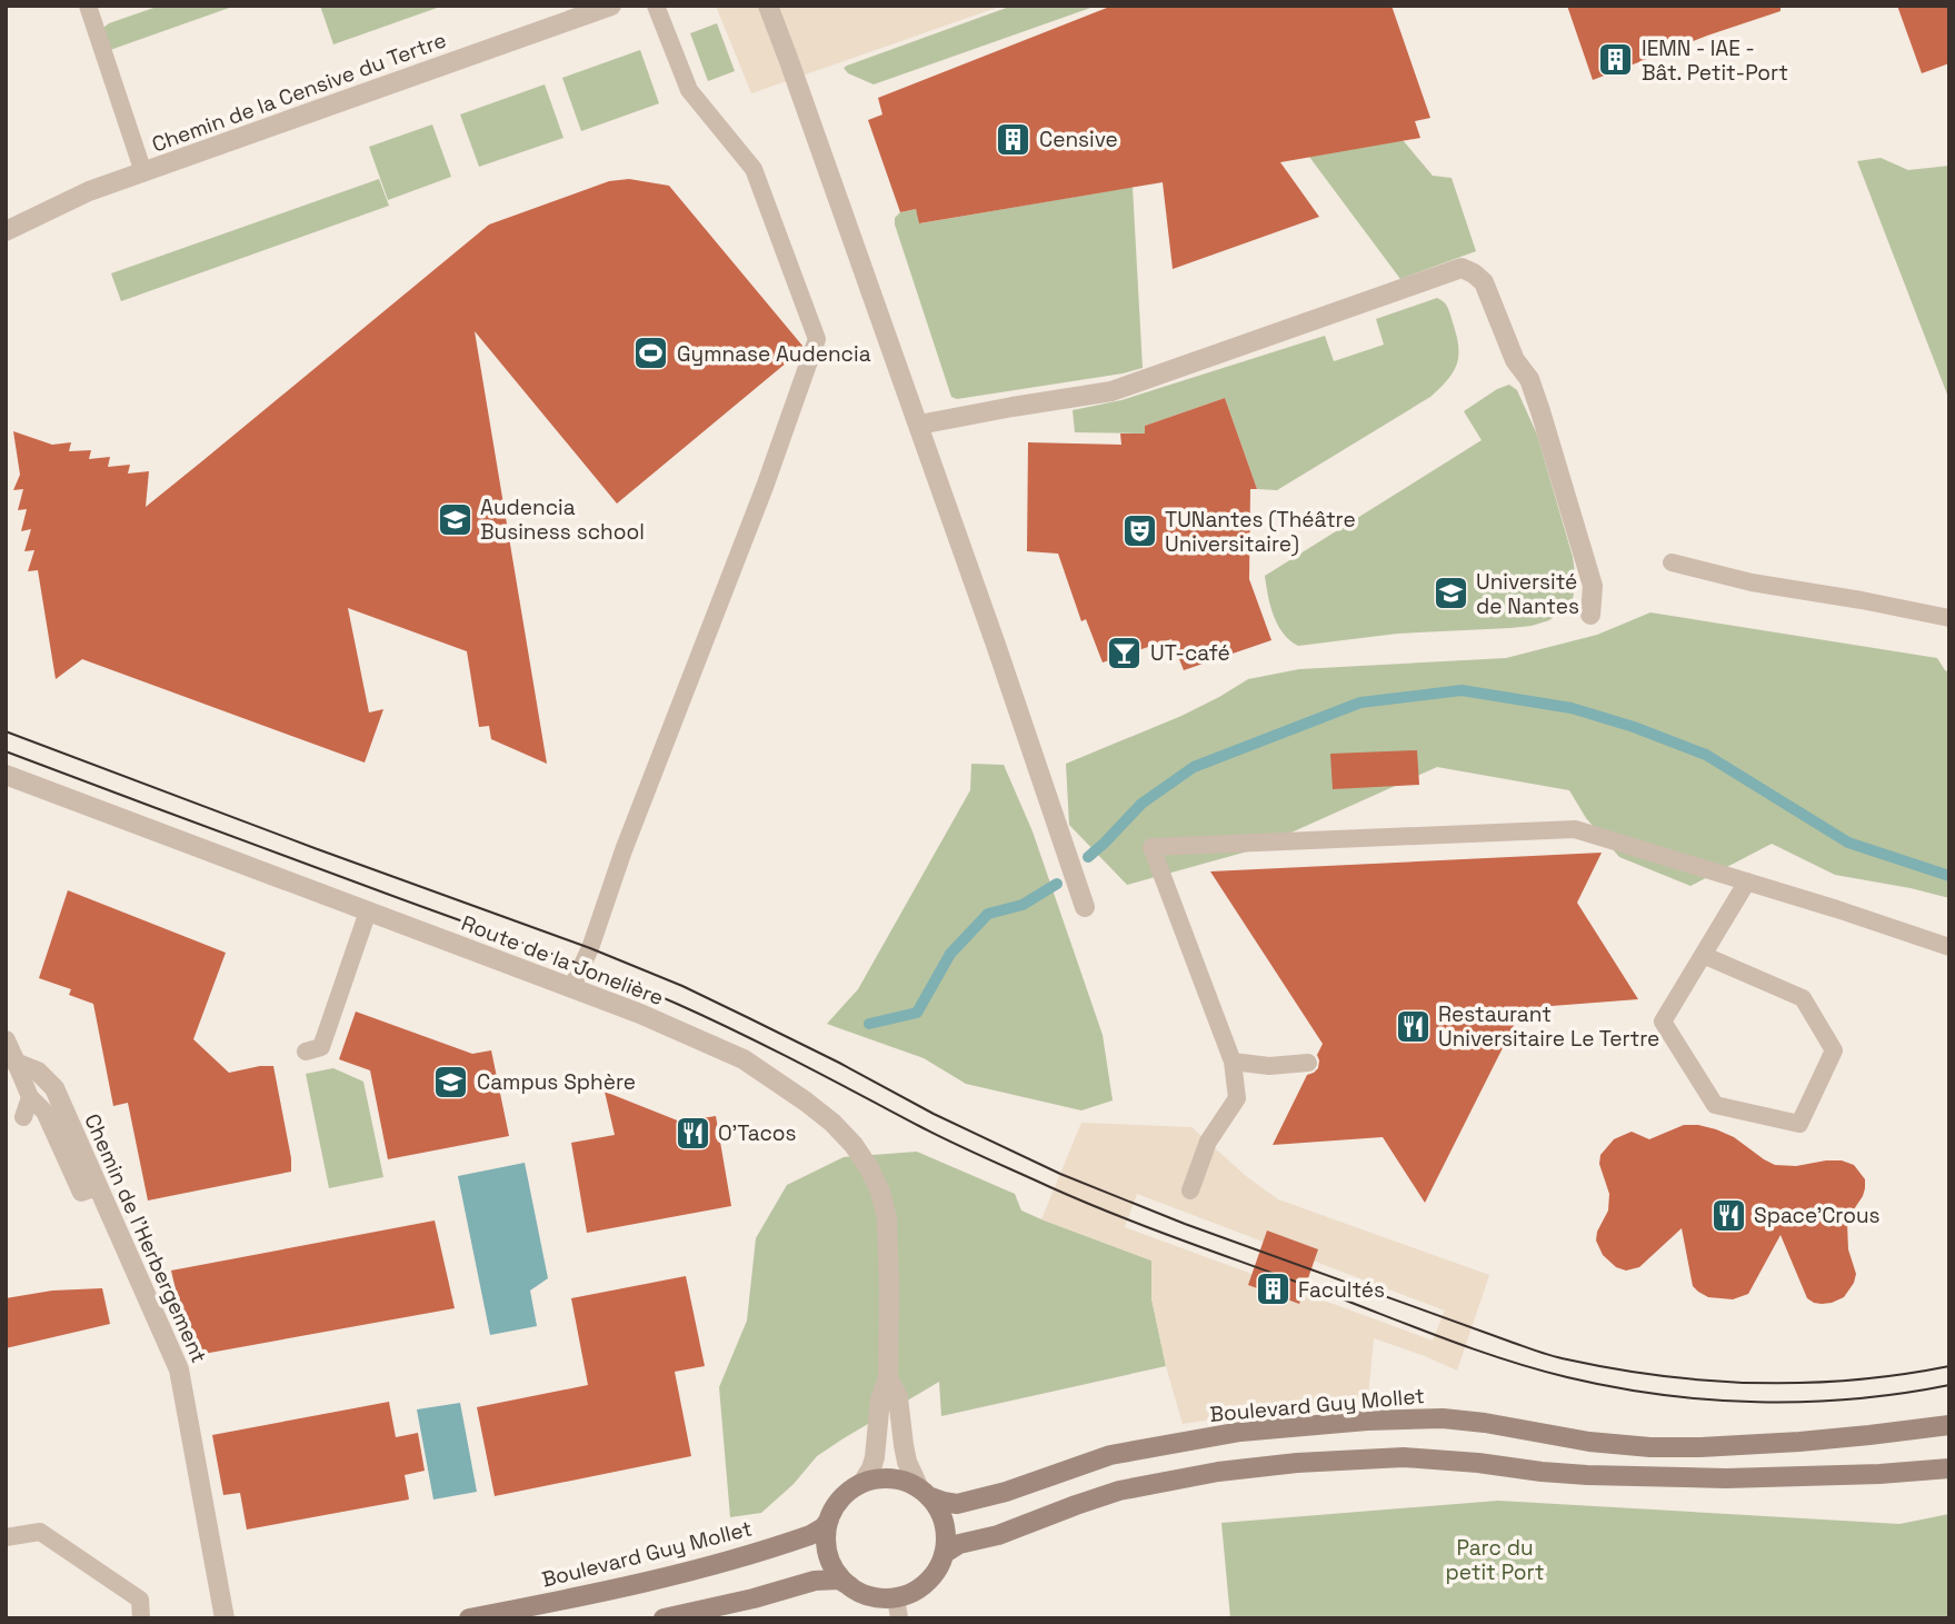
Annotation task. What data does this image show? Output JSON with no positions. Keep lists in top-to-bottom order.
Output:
{
  "streets": {
    "main road": ["Boulevard Guy Mollet"],
    "street": ["Chemin de la Censive du Tertre", "Route de la Jonelière", "Chemin de l'Herbergement"]
  },
  "crossings": [
    ["Route de la Jonelière", "Boulevard Guy Mollet"]
  ],
  "parks": ["Parc du petit Port"],
  "places": {
    "building": ["IEMN - IAE - Bât. Petit-Port", "Censive", "Facultés"],
    "sports": ["Gymnase Audencia"],
    "school or university": ["Audencia Business school", "Université de Nantes", "Campus Sphère"],
    "theatre": ["TUNantes (Théâtre Universitaire)"],
    "bar": ["UT-café"],
    "restaurant": ["Restaurant Universitaire Le Tertre", "O'Tacos", "Space'Crous"]
  }
}
